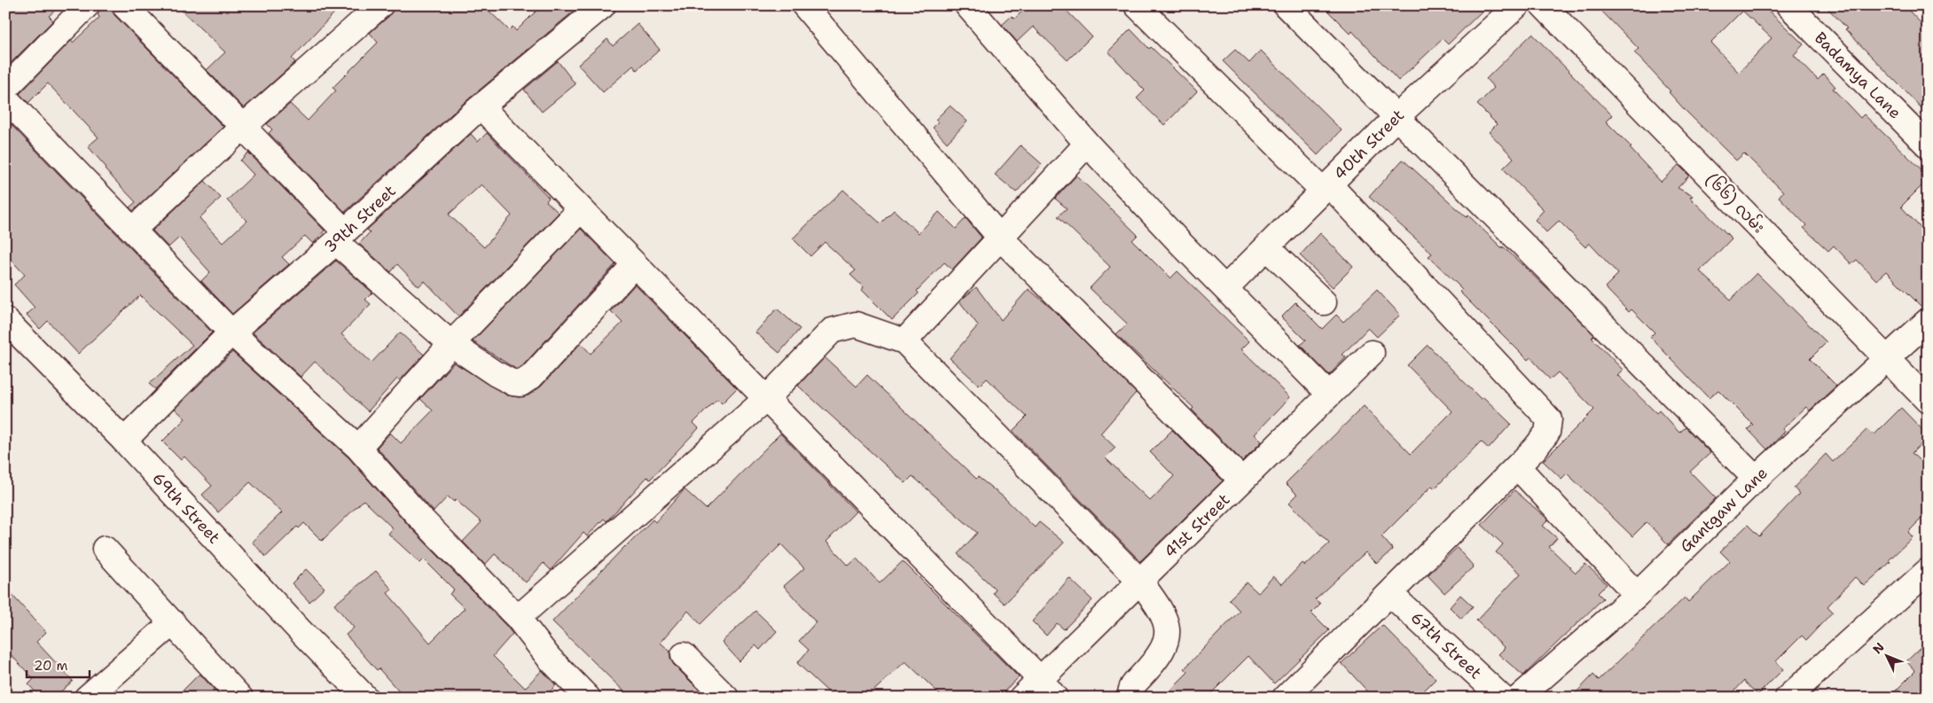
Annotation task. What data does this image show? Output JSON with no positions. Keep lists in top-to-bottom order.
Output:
{
  "streets": {
    "street": [
      "Badamya Lane",
      "40th Street",
      "(၆၆) လမ်း",
      "39th Street",
      "69th Street",
      "Gantgaw Lane",
      "41st Street",
      "67th Street"
    ]
  },
  "crossings": [
    ["(၆၆) လမ်း", "Gantgaw Lane"],
    ["39th Street", "69th Street"]
  ],
  "scale_bar": "20 m",
  "north": "top left"
}
